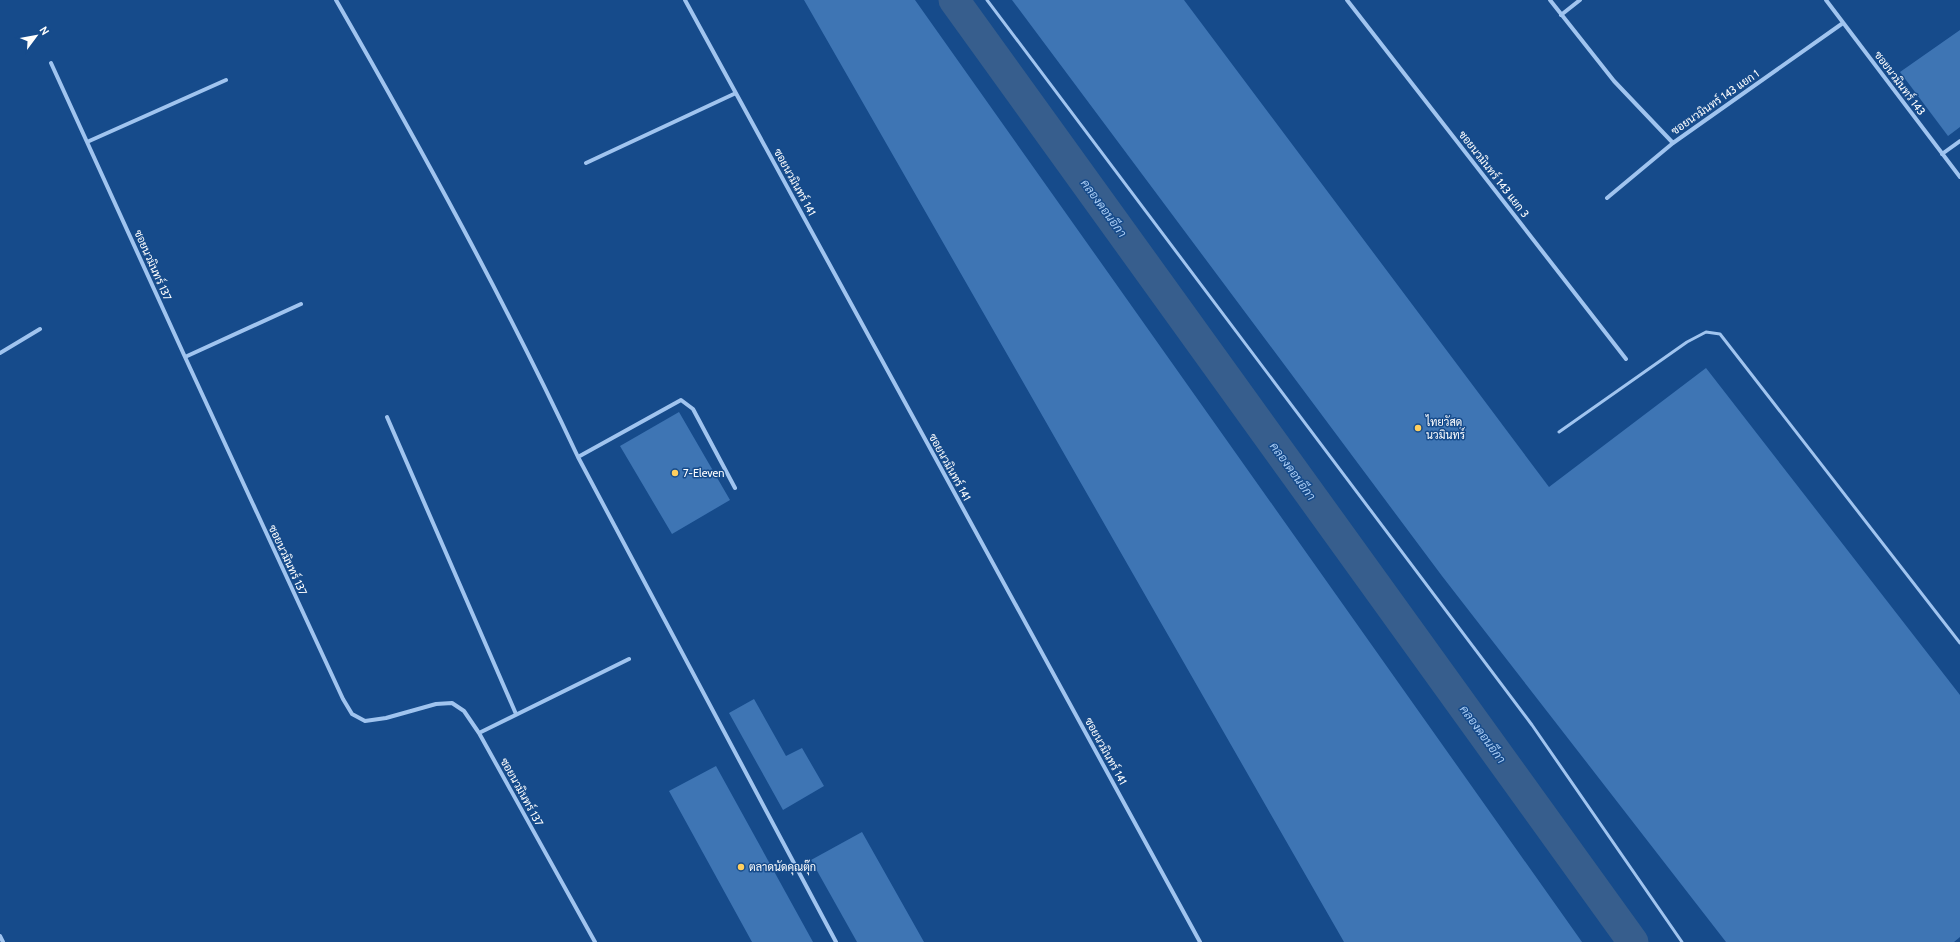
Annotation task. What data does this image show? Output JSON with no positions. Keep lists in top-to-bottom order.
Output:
{
  "streets": {
    "street": [
      "ซอยนวมินทร์ 143",
      "ซอยนวมินทร์ 143 แยก 1",
      "ซอยนวมินทร์ 143 แยก 3",
      "ซอยนวมินทร์ 141",
      "ซอยนวมินทร์ 137"
    ]
  },
  "crossings": [
    ["ซอยนวมินทร์ 143", "ซอยนวมินทร์ 143 แยก 1"]
  ],
  "water": ["คลองดอนอีกา"],
  "places": ["ไทยวัสดุ นวมินทร์", "7-Eleven", "ตลาดนัดคุณตุ๊ก"],
  "north": "top right"
}
